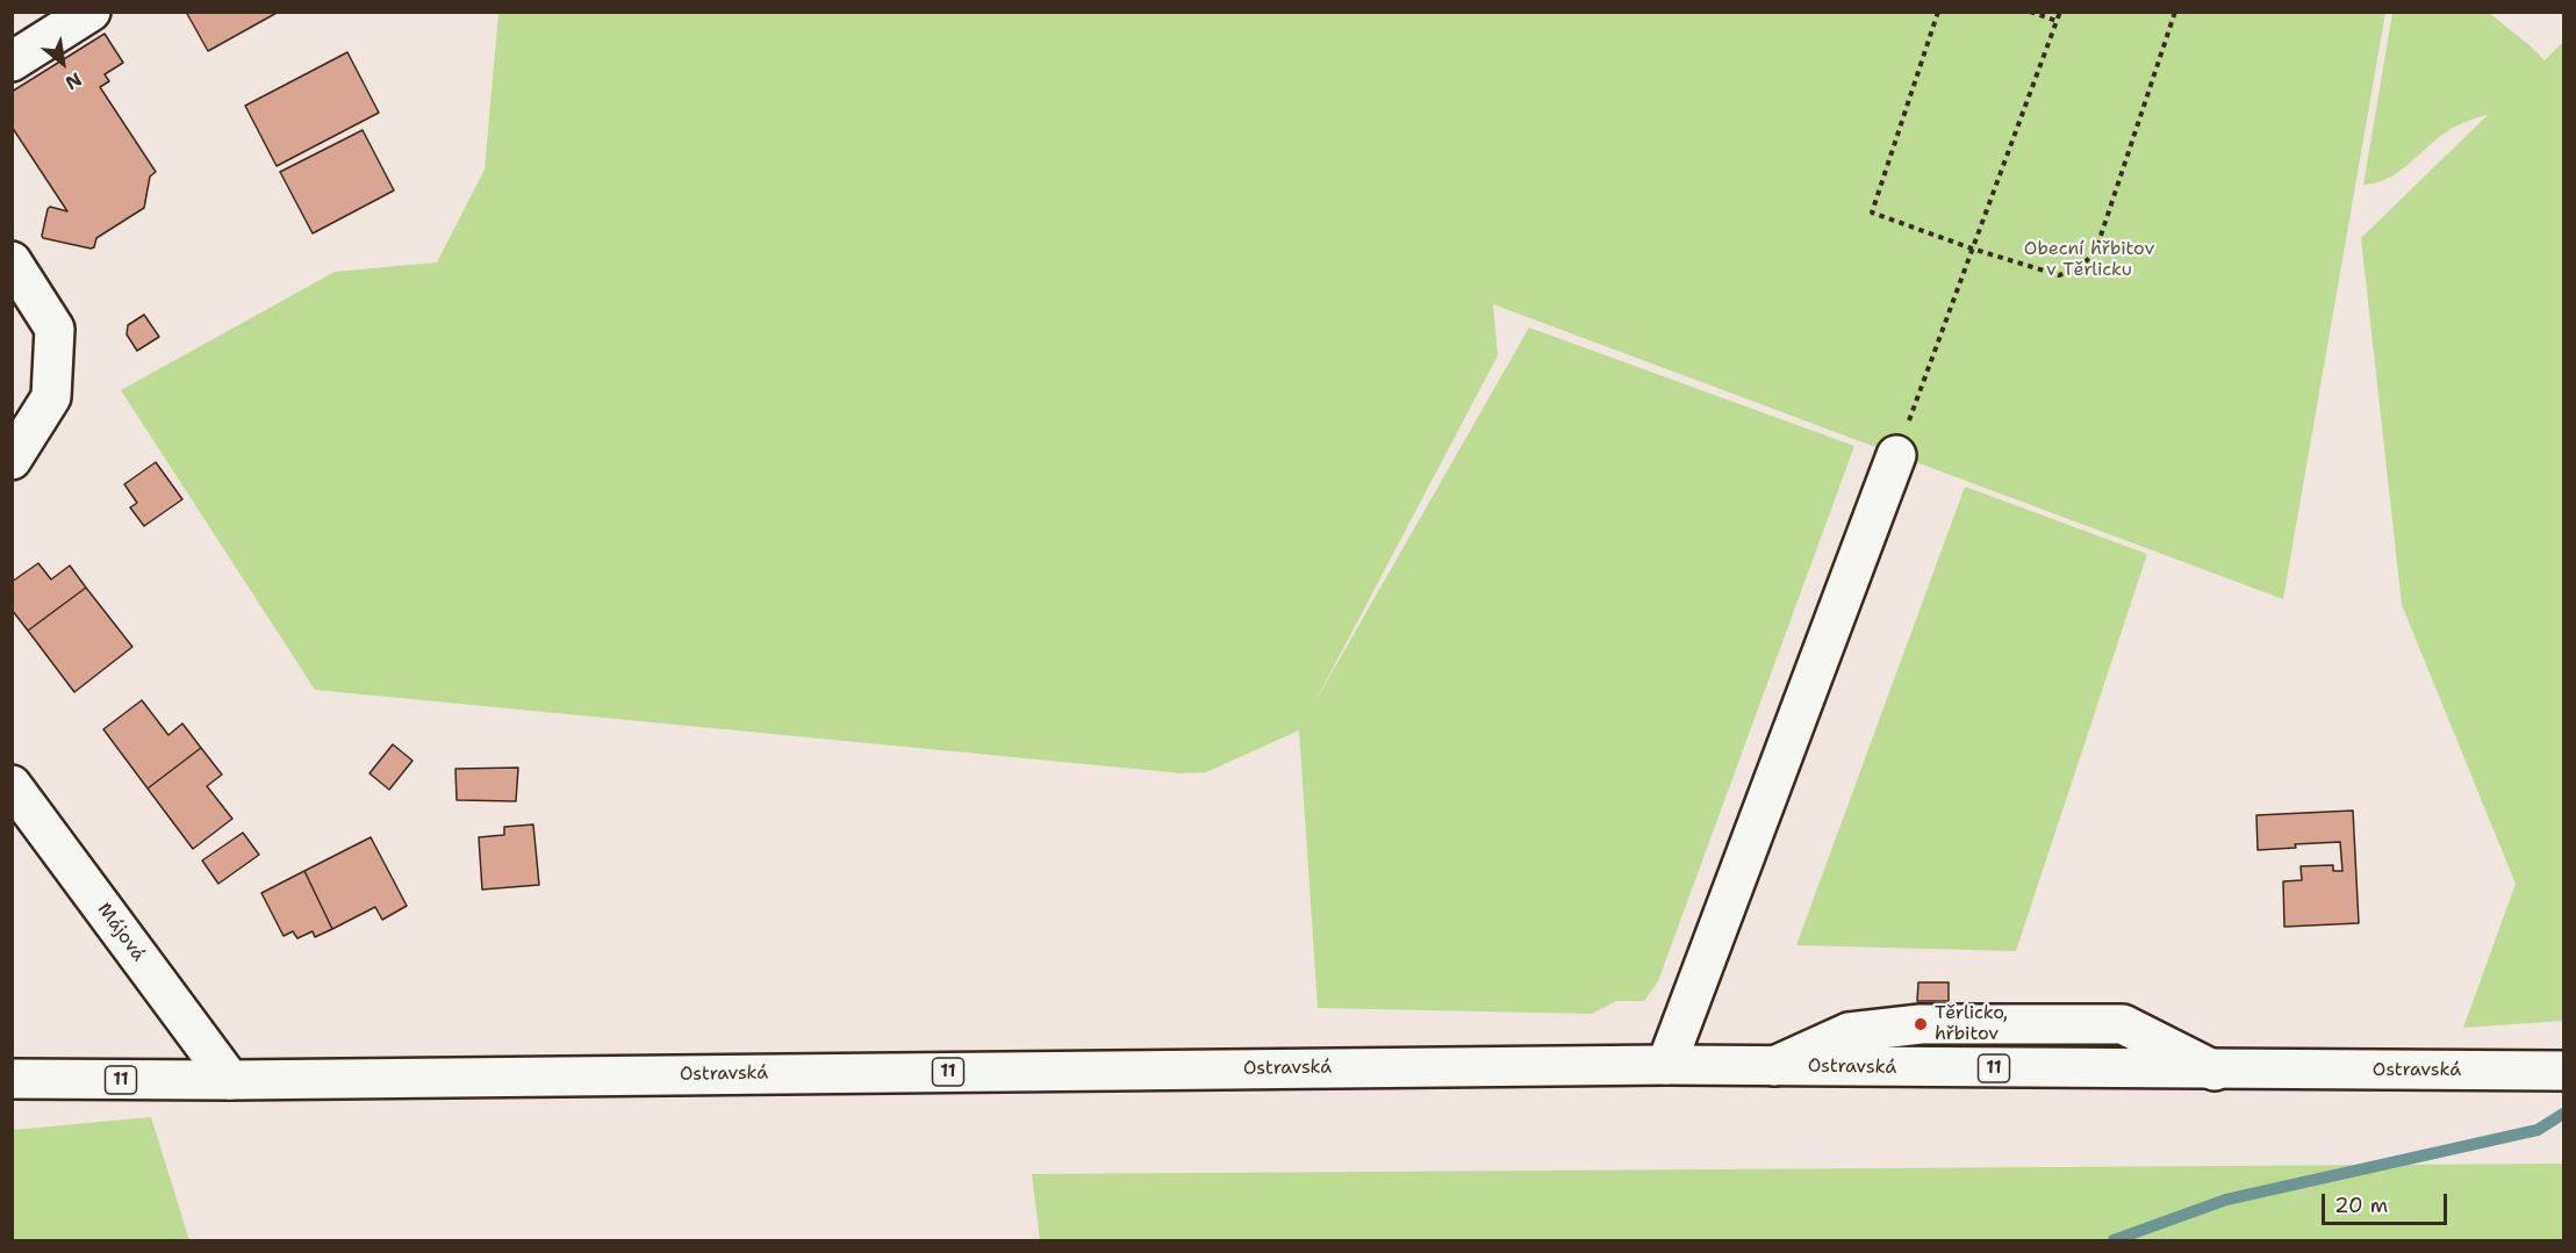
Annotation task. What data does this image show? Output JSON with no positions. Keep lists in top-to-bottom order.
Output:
{
  "streets": {
    "main road": ["Májová", "Ostravská", "11"]
  },
  "crossings": [
    ["Májová", "Ostravská"]
  ],
  "parks": ["Obecní hřbitov v Těrlicku"],
  "places": ["Těrlicko, hřbitov"],
  "scale_bar": "20 m",
  "north": "bottom right"
}
